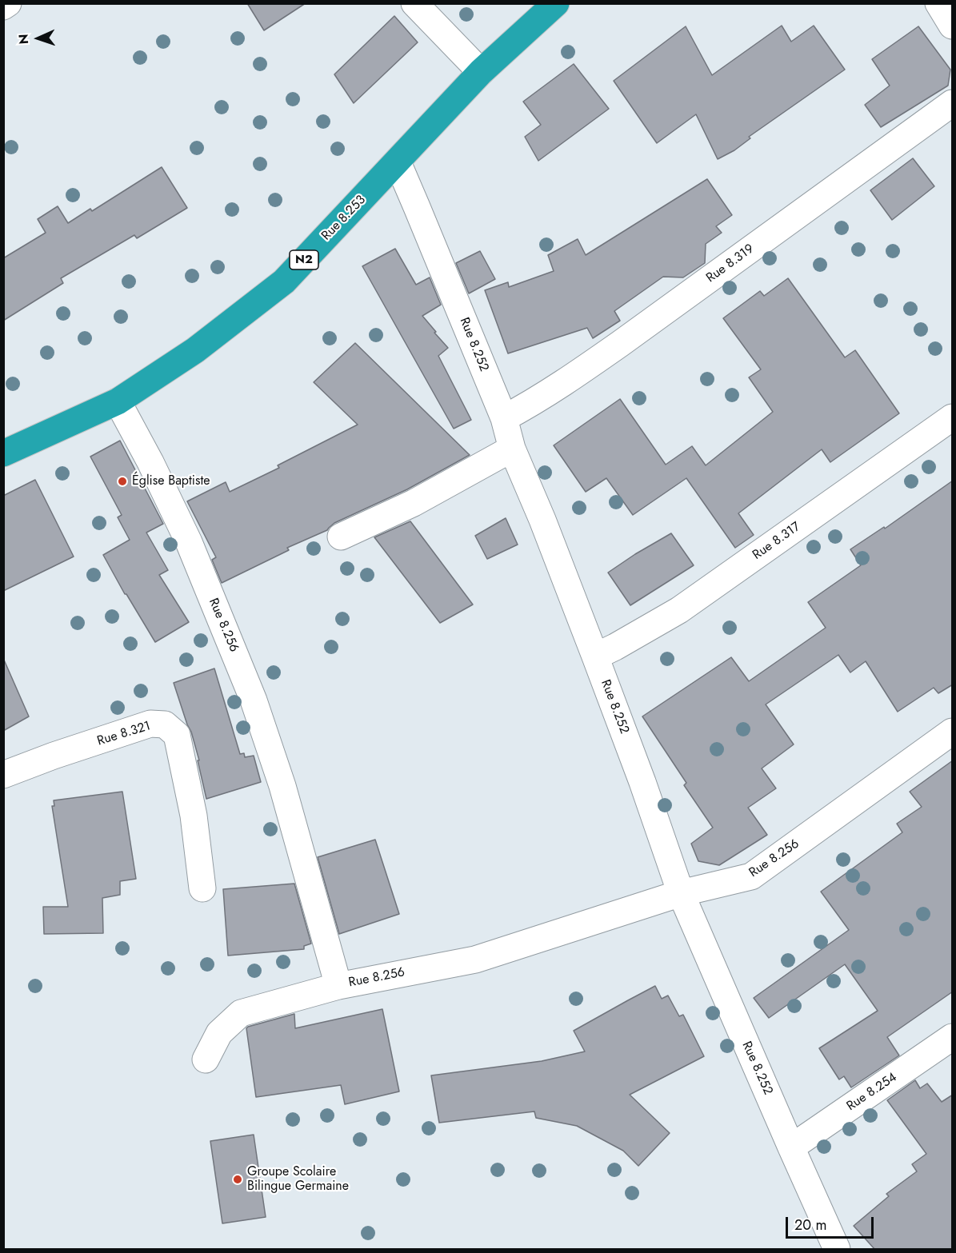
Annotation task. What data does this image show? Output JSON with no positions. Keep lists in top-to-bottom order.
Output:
{
  "streets": {
    "highway": ["Rue 8.253", "N2"],
    "street": [
      "Rue 8.319",
      "Rue 8.252",
      "Rue 8.317",
      "Rue 8.256",
      "Rue 8.321",
      "Rue 8.254"
    ]
  },
  "crossings": [
    ["Rue 8.253", "Rue 8.252"],
    ["Rue 8.253", "Rue 8.256"],
    ["Rue 8.319", "Rue 8.252"],
    ["Rue 8.252", "Rue 8.317"],
    ["Rue 8.252", "Rue 8.256"],
    ["Rue 8.252", "Rue 8.254"]
  ],
  "places": ["Église Baptiste", "Groupe Scolaire Bilingue Germaine"],
  "scale_bar": "20 m",
  "north": "left"
}
